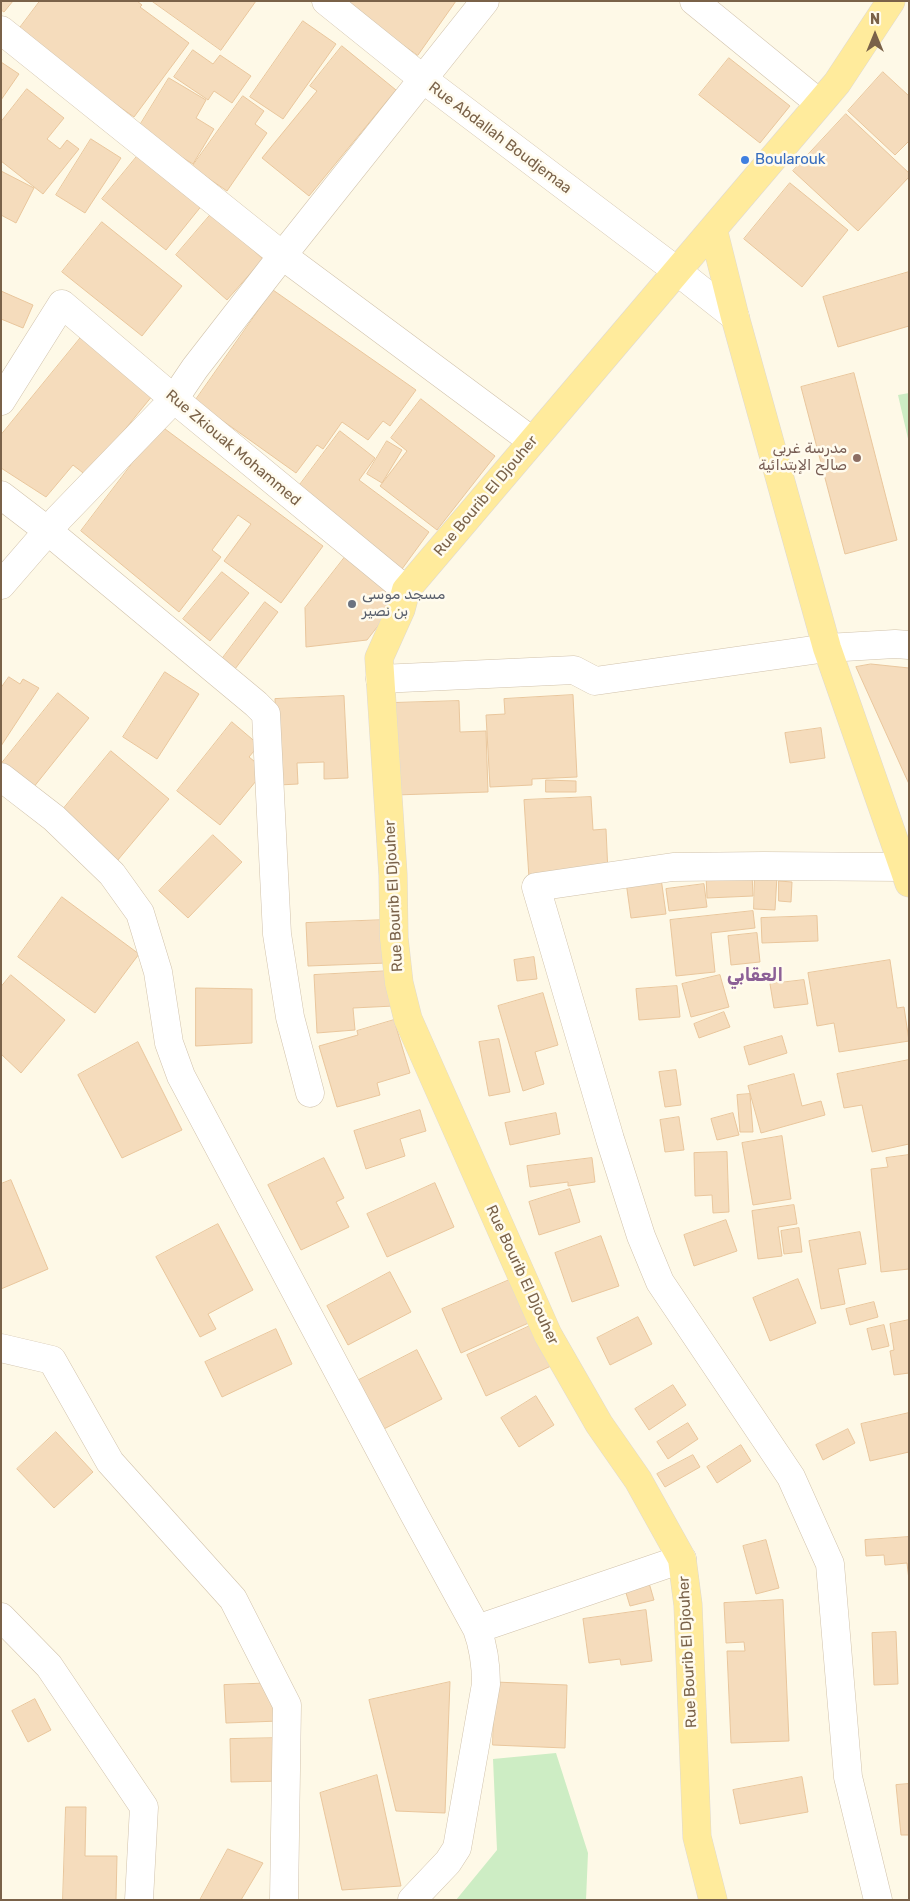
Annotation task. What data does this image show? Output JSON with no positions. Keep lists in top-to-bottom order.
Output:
{
  "streets": {
    "main road": ["Rue Bourib El Djouher"],
    "street": ["Rue Abdallah Boudjemaa", "Rue Zkiouak Mohammed"]
  },
  "crossings": [
    ["Rue Abdallah Boudjemaa", "Rue Bourib El Djouher"],
    ["Rue Zkiouak Mohammed", "Rue Bourib El Djouher"]
  ],
  "districts": ["العقابي"],
  "places": ["Boularouk", "مدرسة غربي صالح الإبتدائية", "مسجد موسى بن نصير"],
  "north": "top"
}
